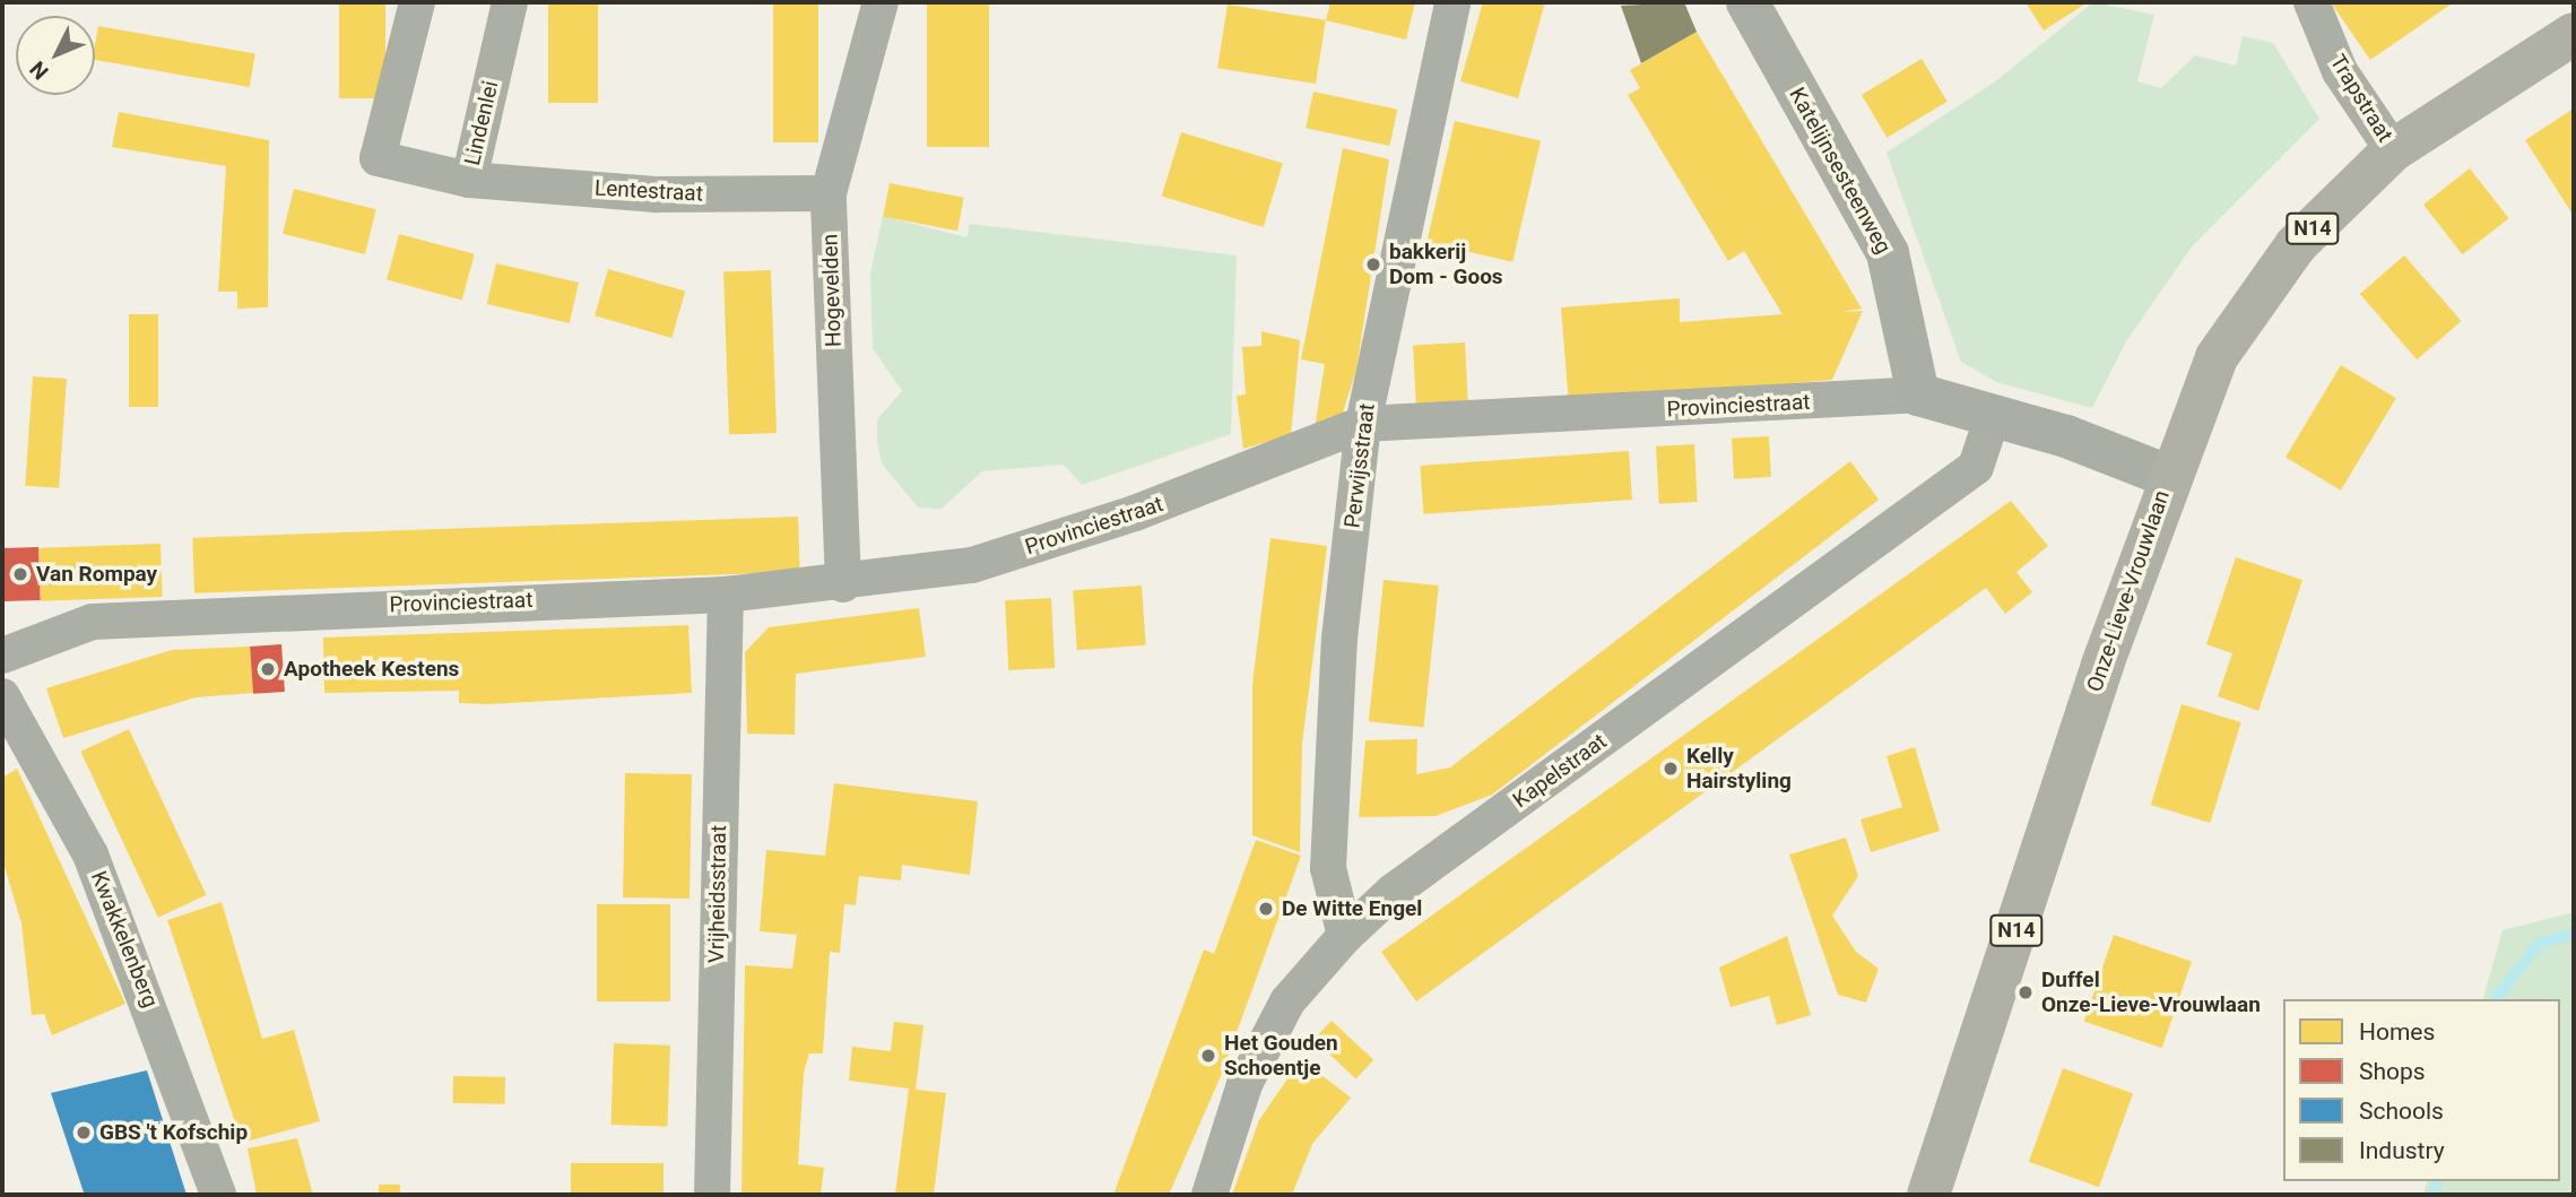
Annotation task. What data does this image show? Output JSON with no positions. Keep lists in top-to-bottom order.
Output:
{
  "streets": {
    "main road": ["N14", "Onze-Lieve-Vrouwlaan"],
    "street": [
      "Trapstraat",
      "Lindenlei",
      "Katelijnsesteenweg",
      "Lentestraat",
      "Hogevelden",
      "Provinciestraat",
      "Perwijsstraat",
      "Kapelstraat",
      "Vrijheidsstraat",
      "Kwakkelenberg"
    ]
  },
  "crossings": [
    ["Trapstraat", "Onze-Lieve-Vrouwlaan"],
    ["Lindenlei", "Lentestraat"],
    ["Katelijnsesteenweg", "Provinciestraat"],
    ["Lentestraat", "Hogevelden"],
    ["Hogevelden", "Provinciestraat"],
    ["Provinciestraat", "Perwijsstraat"],
    ["Provinciestraat", "Onze-Lieve-Vrouwlaan"],
    ["Provinciestraat", "Kapelstraat"],
    ["Provinciestraat", "Vrijheidsstraat"],
    ["Perwijsstraat", "Kapelstraat"]
  ],
  "places": [
    "bakkerij Dom - Goos",
    "Van Rompay",
    "Apotheek Kestens",
    "Kelly Hairstyling",
    "De Witte Engel",
    "Duffel Onze-Lieve-Vrouwlaan",
    "Het Gouden Schoentje",
    "GBS 't Kofschip"
  ],
  "legend": [
    "Homes",
    "Shops",
    "Schools",
    "Industry"
  ],
  "north": "bottom left"
}
